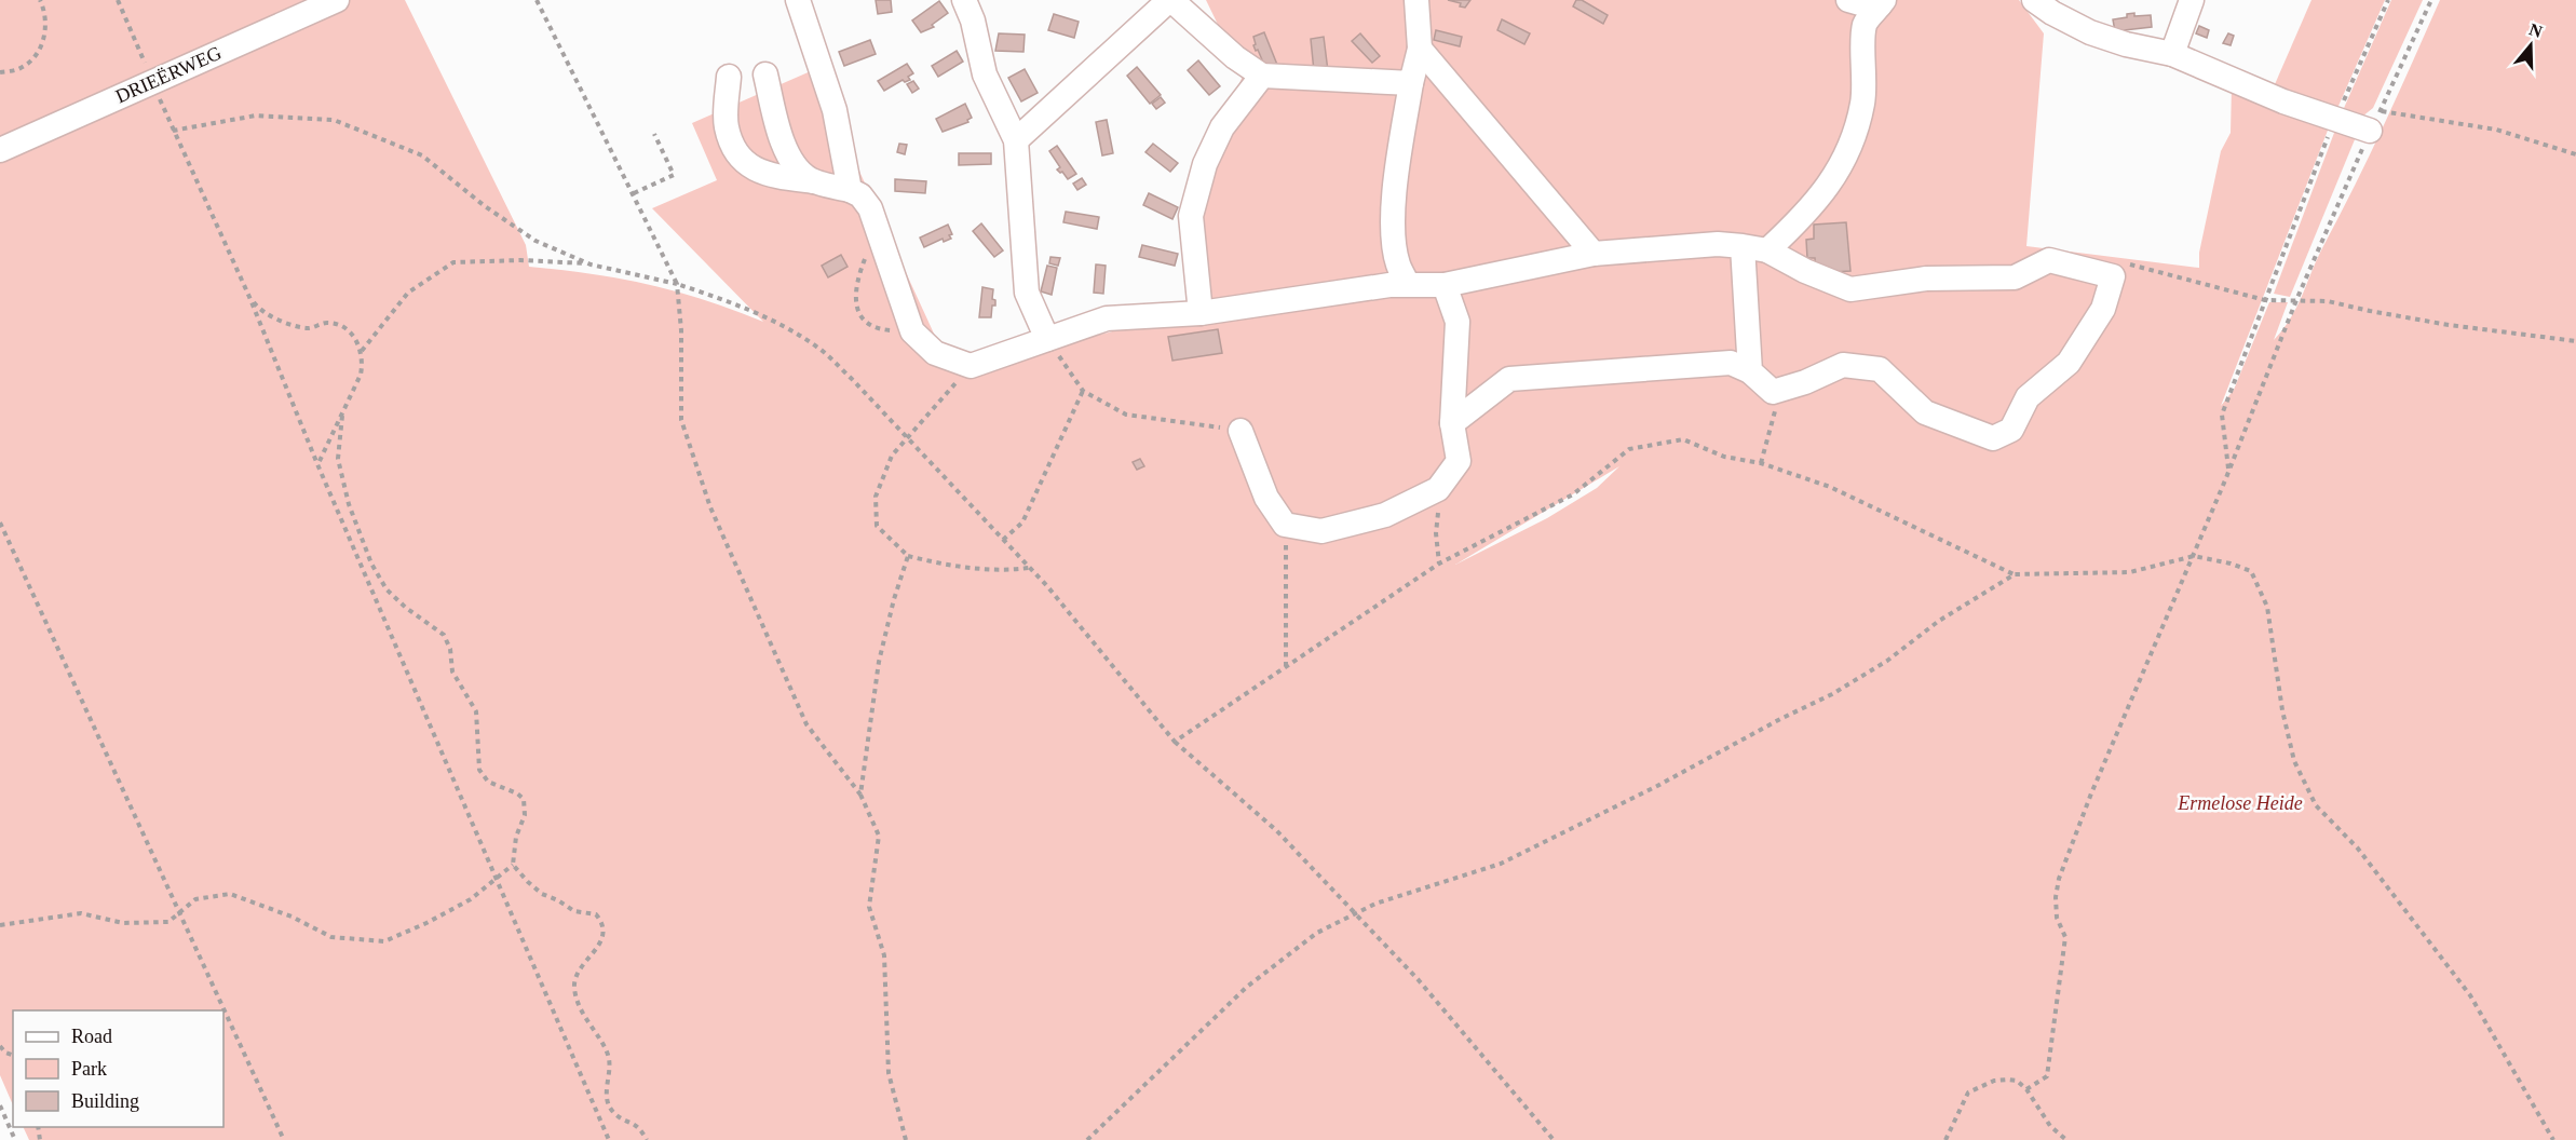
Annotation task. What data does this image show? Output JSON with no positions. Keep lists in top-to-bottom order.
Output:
{
  "streets": {
    "street": ["DRIEËRWEG"]
  },
  "parks": ["Ermelose Heide"],
  "legend": ["Road", "Park", "Building"],
  "north": "top"
}
